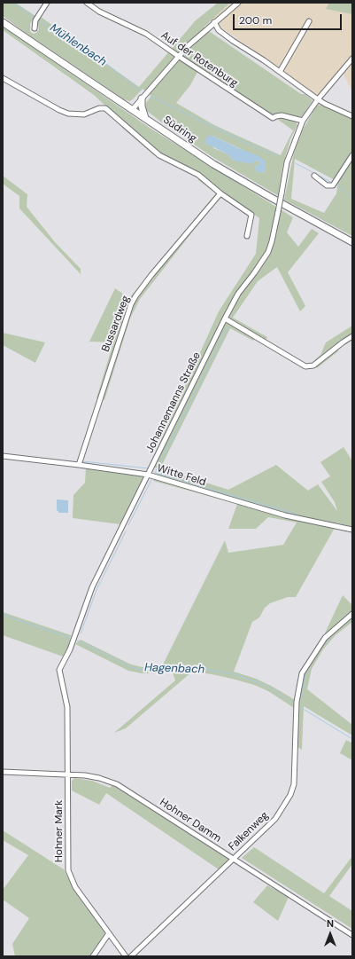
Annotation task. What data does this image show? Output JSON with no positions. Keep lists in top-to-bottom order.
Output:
{
  "streets": {
    "main road": ["Südring"],
    "street": [
      "Auf der Rotenburg",
      "Bussardweg",
      "Johannemanns Straße",
      "Witte Feld",
      "Hohner Damm",
      "Hohner Mark",
      "Falkenweg"
    ]
  },
  "crossings": [
    ["Auf der Rotenburg", "Johannemanns Straße"],
    ["Bussardweg", "Witte Feld"],
    ["Johannemanns Straße", "Witte Feld"],
    ["Johannemanns Straße", "Hohner Damm"],
    ["Johannemanns Straße", "Hohner Mark"],
    ["Hohner Damm", "Hohner Mark"],
    ["Hohner Damm", "Falkenweg"]
  ],
  "water": ["Mühlenbach", "Hagenbach"],
  "scale_bar": "200 m",
  "north": "top"
}
